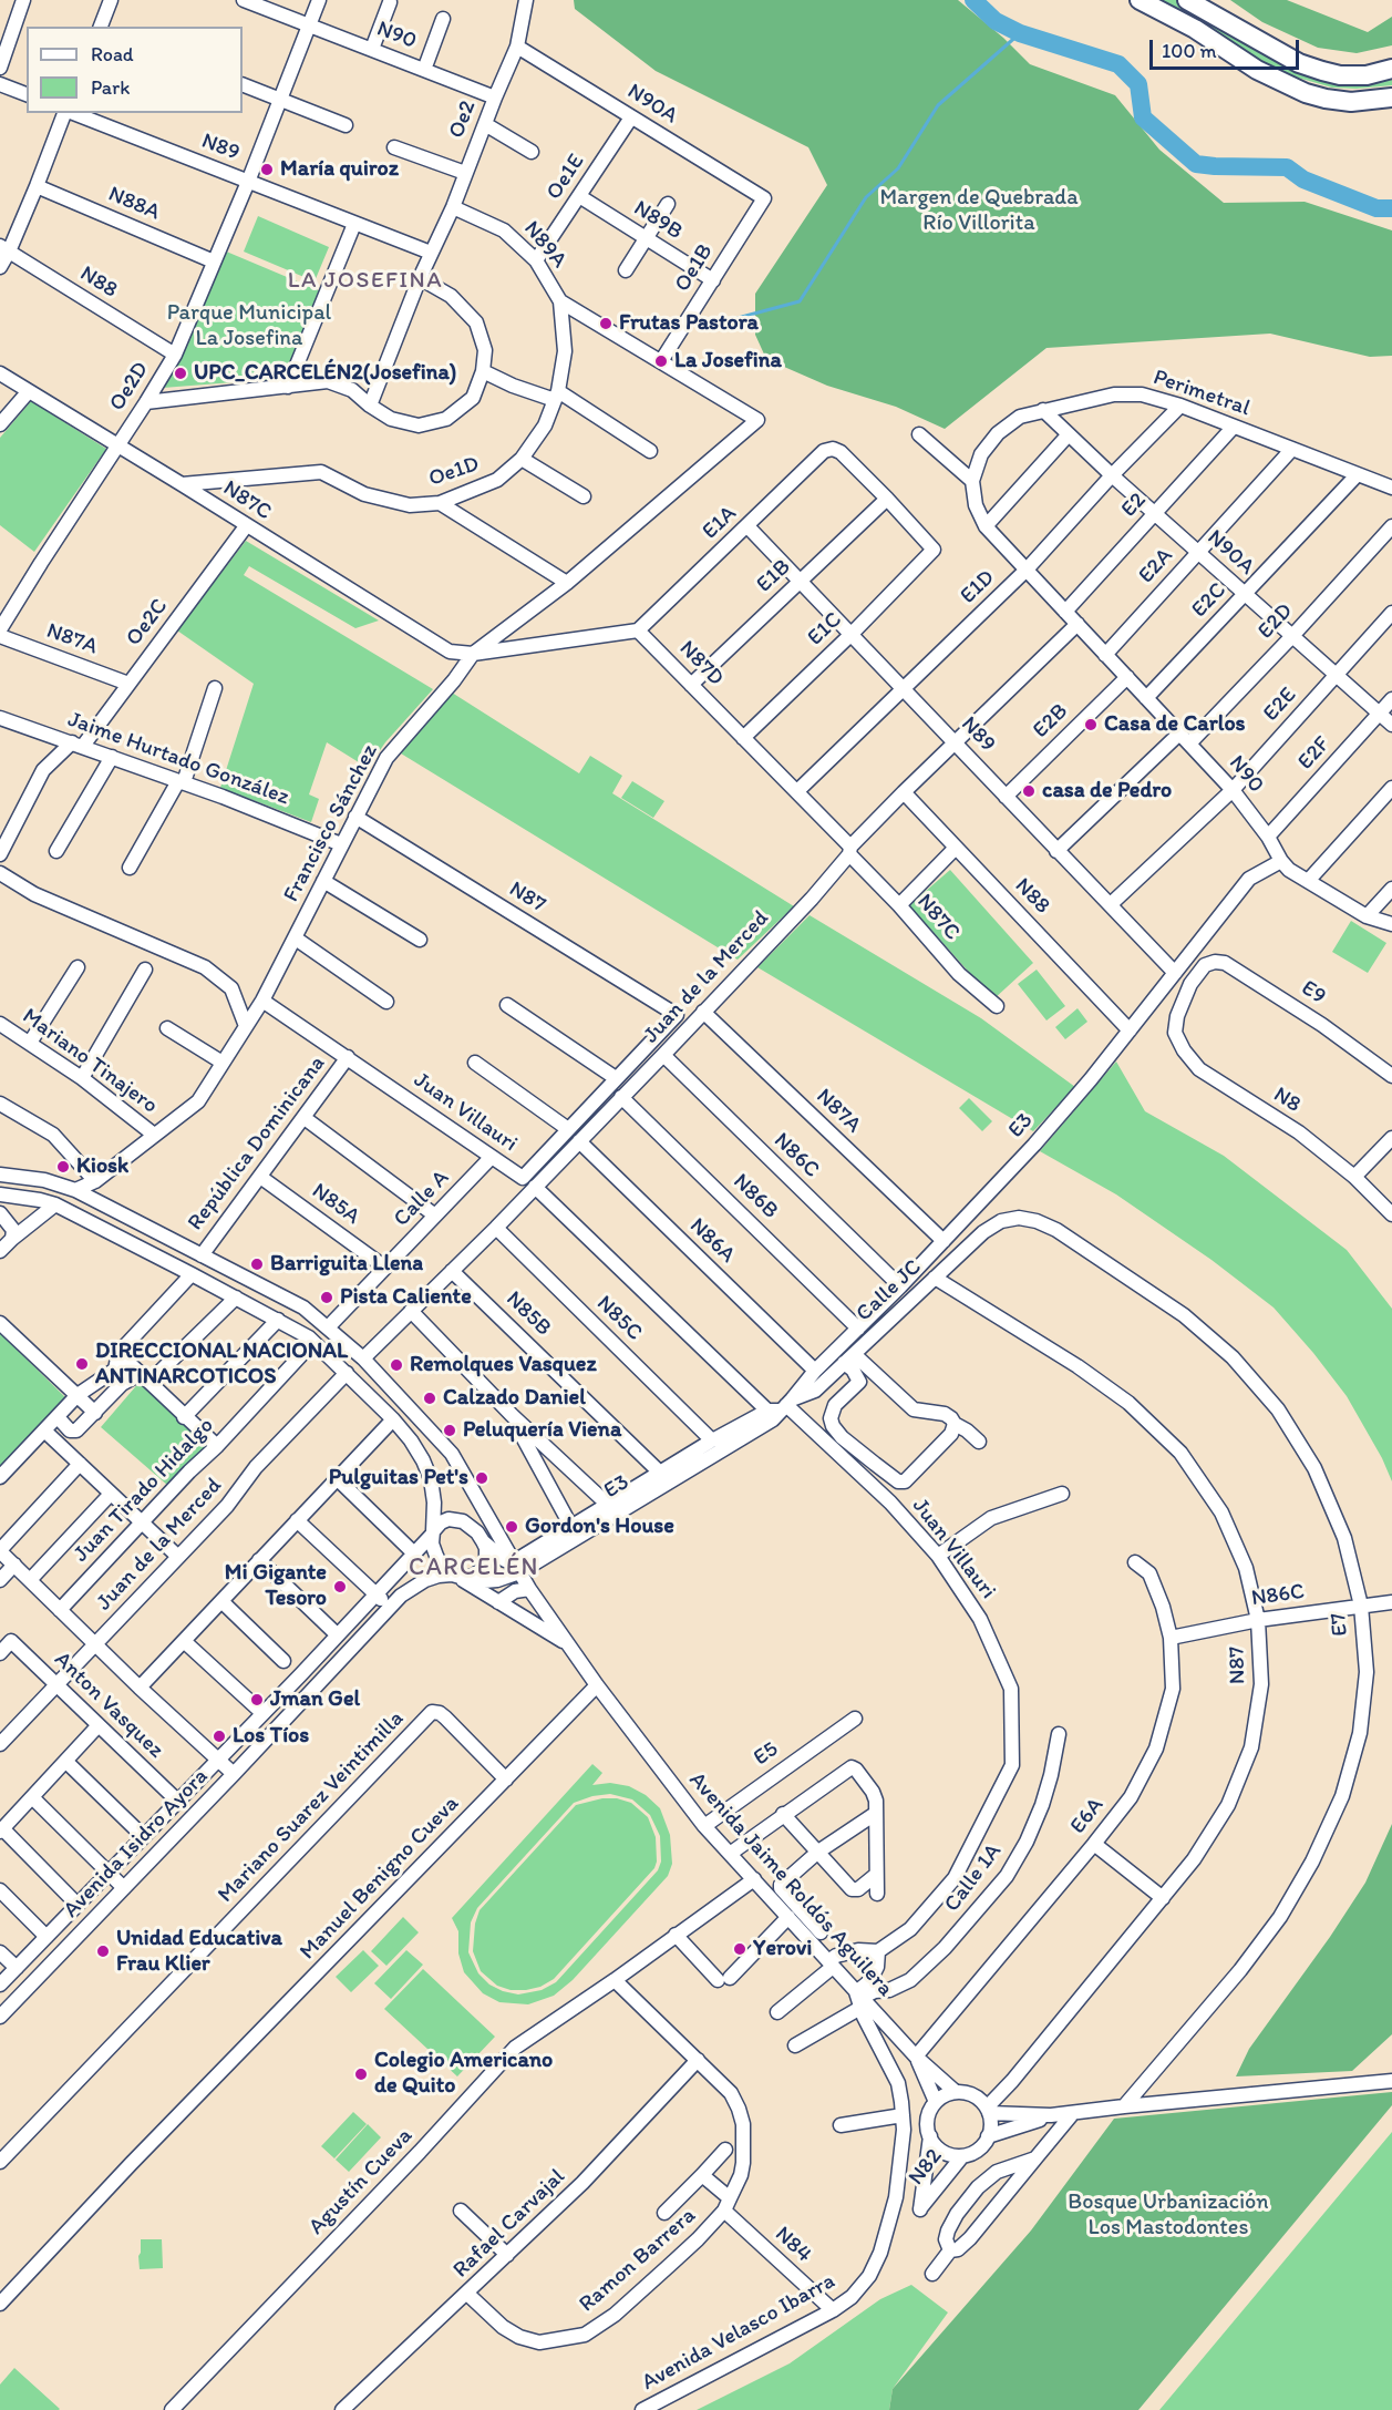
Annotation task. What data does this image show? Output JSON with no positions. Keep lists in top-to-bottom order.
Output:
{
  "streets": {
    "street": [
      "N90",
      "N90A",
      "Oe2",
      "N89",
      "Oe1E",
      "N88A",
      "N89B",
      "N89A",
      "Oe1B",
      "N88",
      "Oe2D",
      "Perimetral",
      "Oe1D",
      "N87C",
      "E2",
      "E1A",
      "E2A",
      "E1B",
      "E1D",
      "E2C",
      "E2D",
      "Oe2C",
      "E1C",
      "N87A",
      "N87D",
      "E2E",
      "E2B",
      "E2F",
      "Jaime Hurtado González",
      "Francisco Sánchez",
      "N87",
      "Juan de la Merced",
      "E9",
      "Mariano Tinajero",
      "N8",
      "Juan Villauri",
      "E3",
      "República Dominicana",
      "N86C",
      "N86B",
      "Calle A",
      "N85A",
      "N86A",
      "Calle JC",
      "N85B",
      "N85C",
      "Juan Tirado Hidalgo",
      "E7",
      "Anton Vasquez",
      "E5",
      "Mariano Suarez Veintimilla",
      "E6A",
      "Avenida Isidro Ayora",
      "Manuel Benigno Cueva",
      "Calle 1A",
      "Avenida Jaime Roldós Aguilera",
      "N82",
      "Agustín Cueva",
      "Rafael Carvajal",
      "N84",
      "Ramon Barrera",
      "Avenida Velasco Ibarra"
    ]
  },
  "crossings": [
    ["N90", "Oe2"],
    ["N90", "Oe2D"],
    ["N90", "E2"],
    ["N90", "E2A"],
    ["N90", "E1D"],
    ["N90", "E2C"],
    ["N90", "E2D"],
    ["N90", "E2E"],
    ["N90", "E2B"],
    ["N90", "E2F"],
    ["N90", "Juan de la Merced"],
    ["N90", "E3"],
    ["N90A", "Oe2"],
    ["N90A", "Oe1E"],
    ["N90A", "Oe1B"],
    ["N90A", "Perimetral"],
    ["N90A", "E2"],
    ["N90A", "E2A"],
    ["N90A", "E1D"],
    ["N90A", "E2C"],
    ["N90A", "E2D"],
    ["N90A", "E2E"],
    ["N90A", "E2F"],
    ["Oe2", "N89"],
    ["Oe2", "N89A"],
    ["N89", "Oe2D"],
    ["N89", "E1A"],
    ["N89", "E1B"],
    ["N89", "E1D"],
    ["N89", "E2D"],
    ["N89", "E1C"],
    ["N89", "E2E"],
    ["N89", "E2B"],
    ["N89", "Juan de la Merced"],
    ["N89", "E3"],
    ["Oe1E", "N89B"],
    ["Oe1E", "N89A"],
    ["N88A", "Oe2D"],
    ["N89B", "Oe1B"],
    ["N89A", "Oe1B"],
    ["N89A", "Oe1D"],
    ["N89A", "Francisco Sánchez"],
    ["Oe1B", "Francisco Sánchez"],
    ["N88", "Oe2D"],
    ["N88", "Juan de la Merced"],
    ["N88", "E3"],
    ["Oe2D", "N87C"],
    ["Perimetral", "E2"],
    ["Perimetral", "E2A"],
    ["Perimetral", "E1D"],
    ["Perimetral", "E2C"],
    ["Oe1D", "N87C"],
    ["N87C", "Oe2C"],
    ["N87C", "N87D"],
    ["N87C", "Francisco Sánchez"],
    ["N87C", "Juan de la Merced"],
    ["E1A", "E1B"],
    ["E1A", "E1C"],
    ["E1A", "N87D"],
    ["E1B", "E1C"],
    ["E1B", "N87D"],
    ["E1D", "N87D"],
    ["Oe2C", "N87A"],
    ["Oe2C", "Jaime Hurtado González"],
    ["E1C", "N87D"],
    ["N87A", "Juan de la Merced"],
    ["N87A", "E3"],
    ["N87D", "Juan de la Merced"],
    ["Jaime Hurtado González", "Francisco Sánchez"],
    ["Francisco Sánchez", "N87"],
    ["Francisco Sánchez", "Mariano Tinajero"],
    ["Francisco Sánchez", "Juan Villauri"],
    ["N87", "Juan Villauri"],
    ["N87", "N86C"],
    ["N87", "Calle JC"],
    ["N87", "Avenida Jaime Roldós Aguilera"],
    ["N87", "N82"],
    ["Juan de la Merced", "Juan Villauri"],
    ["Juan de la Merced", "N86C"],
    ["Juan de la Merced", "N86B"],
    ["Juan de la Merced", "N86A"],
    ["Juan de la Merced", "N85B"],
    ["Juan de la Merced", "N85C"],
    ["Juan de la Merced", "Anton Vasquez"],
    ["E9", "N8"],
    ["Juan Villauri", "E3"],
    ["Juan Villauri", "República Dominicana"],
    ["Juan Villauri", "Calle A"],
    ["Juan Villauri", "Calle JC"],
    ["E3", "N86C"],
    ["E3", "N86B"],
    ["E3", "N86A"],
    ["E3", "Calle JC"],
    ["E3", "N85B"],
    ["E3", "N85C"],
    ["E3", "Avenida Isidro Ayora"],
    ["E3", "Avenida Jaime Roldós Aguilera"],
    ["República Dominicana", "N85A"],
    ["N86C", "E7"],
    ["N86C", "E6A"],
    ["Calle A", "N85A"],
    ["Calle JC", "E7"],
    ["Anton Vasquez", "Avenida Isidro Ayora"],
    ["E5", "Avenida Jaime Roldós Aguilera"],
    ["Mariano Suarez Veintimilla", "Manuel Benigno Cueva"],
    ["E6A", "Avenida Jaime Roldós Aguilera"],
    ["Manuel Benigno Cueva", "Avenida Jaime Roldós Aguilera"],
    ["Calle 1A", "Avenida Jaime Roldós Aguilera"],
    ["Calle 1A", "Avenida Velasco Ibarra"],
    ["Avenida Jaime Roldós Aguilera", "N82"],
    ["Avenida Jaime Roldós Aguilera", "Agustín Cueva"],
    ["Avenida Jaime Roldós Aguilera", "Avenida Velasco Ibarra"],
    ["Agustín Cueva", "Ramon Barrera"],
    ["Rafael Carvajal", "Ramon Barrera"],
    ["N84", "Ramon Barrera"],
    ["N84", "Avenida Velasco Ibarra"]
  ],
  "districts": ["LA JOSEFINA", "CARCELÉN"],
  "parks": ["Margen de Quebrada Río Villorita", "Parque Municipal La Josefina", "Bosque Urbanización Los Mastodontes"],
  "places": [
    "María quiroz",
    "Frutas Pastora",
    "La Josefina",
    "UPC_CARCELÉN2(Josefina)",
    "Casa de Carlos",
    "casa de Pedro",
    "Kiosk",
    "Barriguita Llena",
    "Pista Caliente",
    "DIRECCIONAL NACIONAL ANTINARCOTICOS",
    "Remolques Vasquez",
    "Calzado Daniel",
    "Peluquería Viena",
    "Pulguitas Pet's",
    "Gordon's House",
    "Mi Gigante Tesoro",
    "Jman Gel",
    "Los Tíos",
    "Yerovi",
    "Unidad Educativa Frau Klier",
    "Colegio Americano de Quito"
  ],
  "legend": ["Road", "Park"],
  "scale_bar": "100 m"
}
